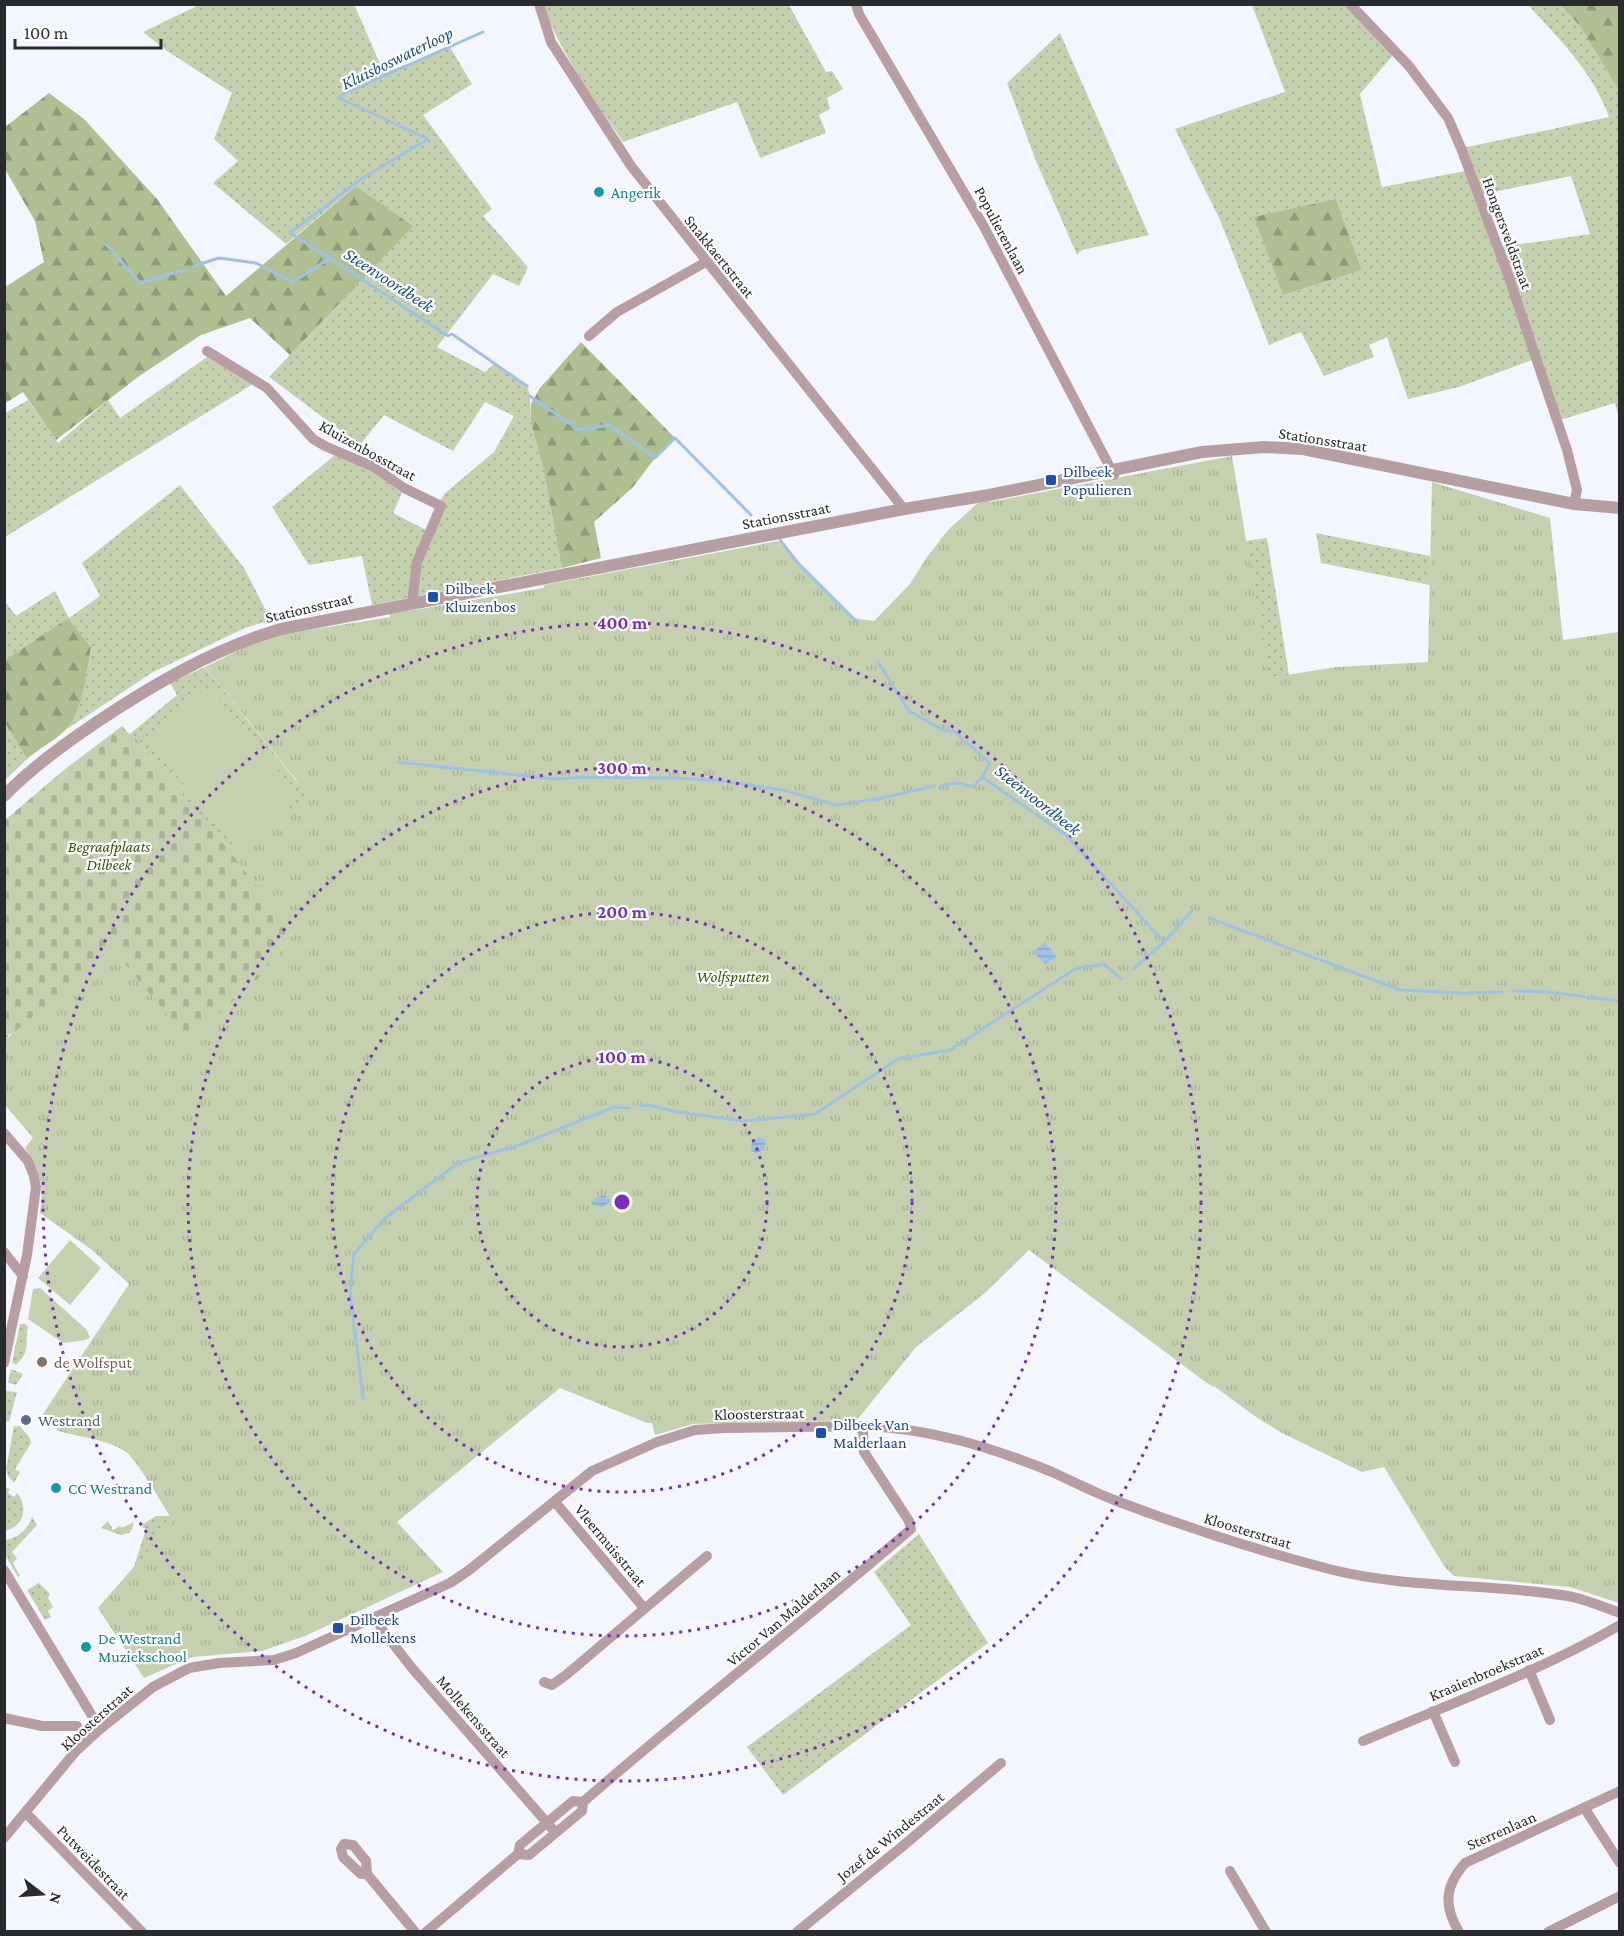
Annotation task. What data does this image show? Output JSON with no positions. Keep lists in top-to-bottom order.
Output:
{
  "streets": {
    "street": [
      "Populierenlaan",
      "Hongersveldstraat",
      "Snakkaertstraat",
      "Stationsstraat",
      "Kluizenbosstraat",
      "Kloosterstraat",
      "Vleermuisstraat",
      "Victor Van Malderlaan",
      "Kraaienbroekstraat",
      "Mollekensstraat",
      "Sterrenlaan",
      "Jozef de Windestraat",
      "Putweidestraat"
    ]
  },
  "crossings": [
    ["Populierenlaan", "Stationsstraat"],
    ["Hongersveldstraat", "Stationsstraat"],
    ["Snakkaertstraat", "Stationsstraat"],
    ["Stationsstraat", "Kluizenbosstraat"],
    ["Kloosterstraat", "Vleermuisstraat"],
    ["Kloosterstraat", "Victor Van Malderlaan"],
    ["Kloosterstraat", "Mollekensstraat"],
    ["Kloosterstraat", "Putweidestraat"],
    ["Victor Van Malderlaan", "Mollekensstraat"]
  ],
  "water": ["Kluisboswaterloop", "Steenvoordbeek"],
  "parks": ["Begraafplaats Dilbeek", "Wolfsputten"],
  "places": {
    "other": [
      "Angerik",
      "de Wolfsput",
      "Westrand",
      "CC Westrand",
      "De Westrand Muziekschool"
    ],
    "transit": [
      "Dilbeek Populieren",
      "Dilbeek Kluizenbos",
      "Dilbeek Van Malderlaan",
      "Dilbeek Mollekens"
    ]
  },
  "scale_bar": "100 m",
  "north": "right",
  "rings": [
    "400 m",
    "300 m",
    "200 m",
    "100 m"
  ]
}
